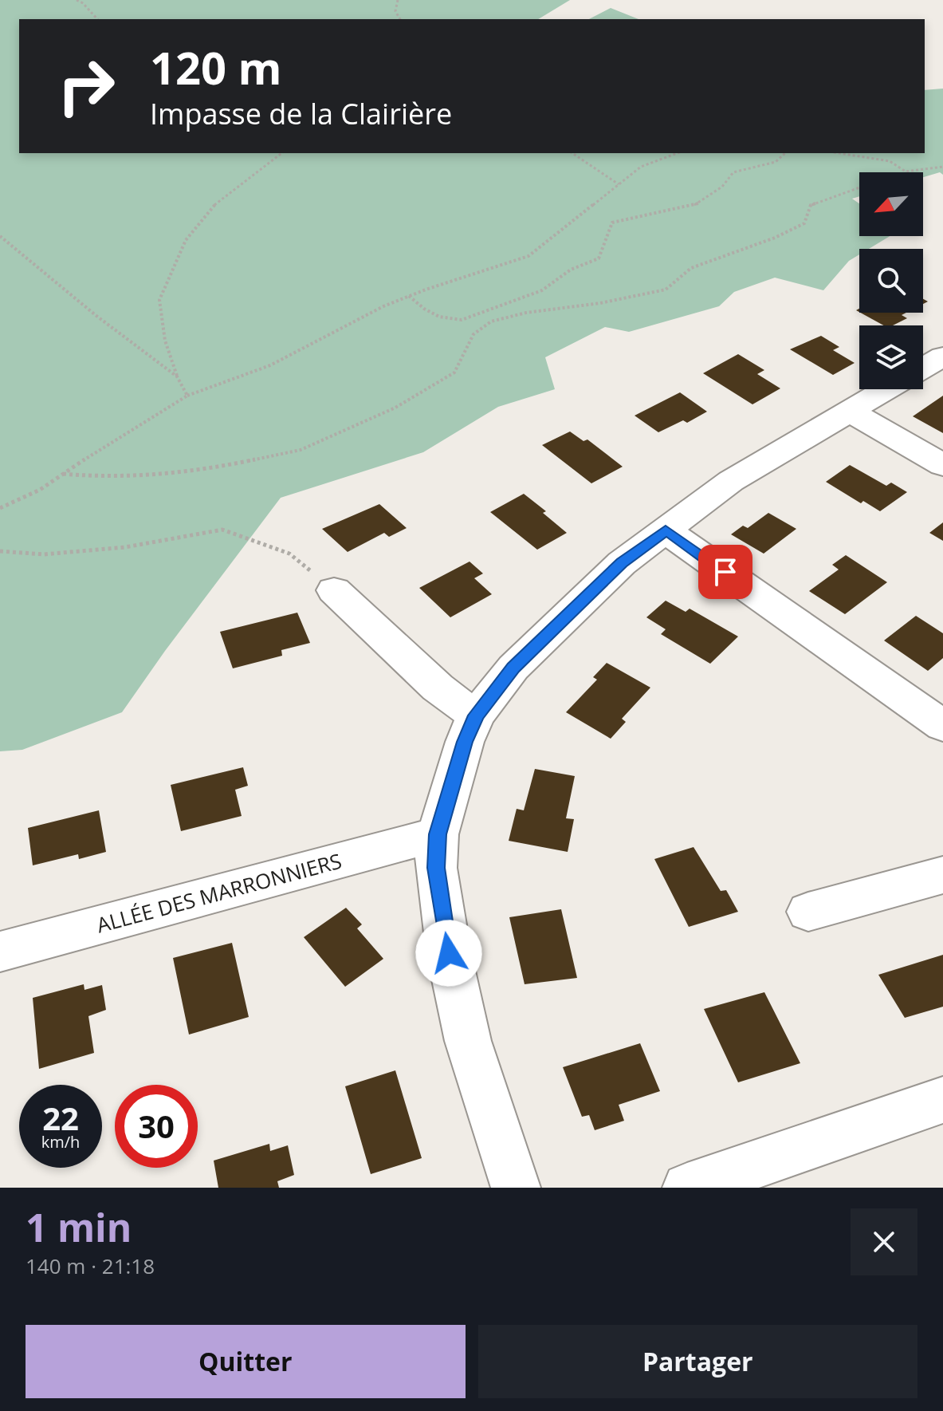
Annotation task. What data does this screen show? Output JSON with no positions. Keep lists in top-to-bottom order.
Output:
{
  "streets": {
    "street": ["ALLÉE DES MARRONNIERS"]
  },
  "north": "bottom left",
  "page": {
    "turn": ["120 m", "Impasse de la Clairière"],
    "speed": "22 km/h",
    "limit": "30",
    "heading": ["1 min", "140 m · 21:18"],
    "buttons": ["Quitter", "Partager"]
  }
}
